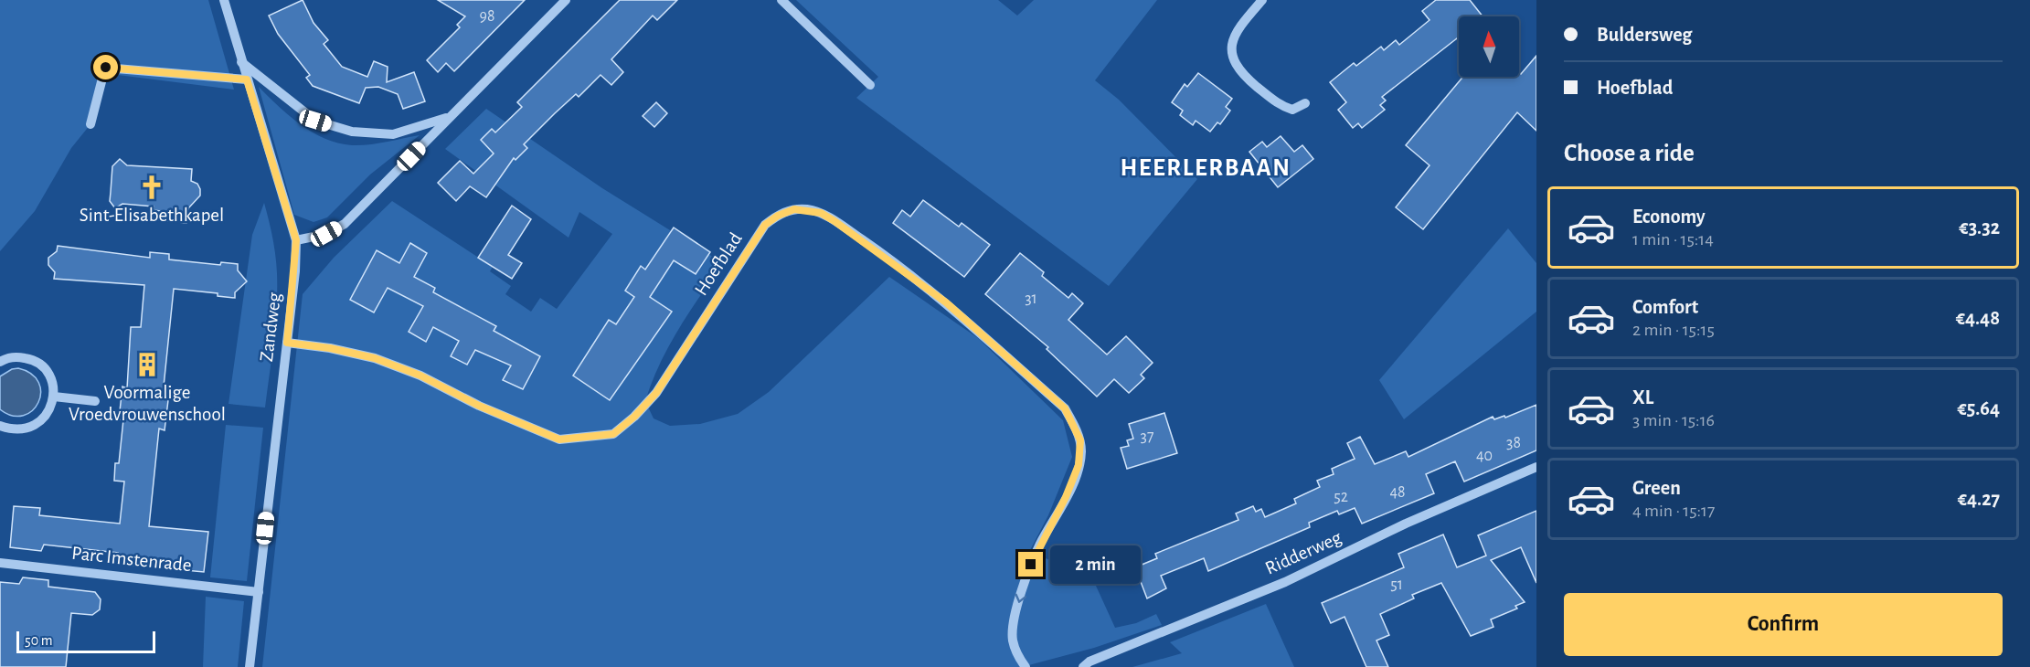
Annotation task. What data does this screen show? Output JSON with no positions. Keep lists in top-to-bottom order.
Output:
{
  "streets": {
    "street": [
      "Hoefblad",
      "Zandweg",
      "Ridderweg",
      "Parc Imstenrade"
    ]
  },
  "crossings": [
    ["Hoefblad", "Zandweg"],
    ["Zandweg", "Parc Imstenrade"]
  ],
  "districts": ["HEERLERBAAN"],
  "places": {
    "church": ["Sint-Elisabethkapel"],
    "building": ["Voormalige Vroedvrouwenschool"]
  },
  "house_numbers": [
    "98",
    "31",
    "37",
    "38",
    "40",
    "48",
    "52",
    "51"
  ],
  "scale_bar": "50 m",
  "north": "top",
  "page": {
    "banner": ["Buldersweg", "Hoefblad"],
    "heading": "Choose a ride",
    "list": [
      {
        "name": "Economy",
        "note": "1 min · 15:14",
        "value": "€3.32"
      },
      {
        "name": "Comfort",
        "note": "2 min · 15:15",
        "value": "€4.48"
      },
      {
        "name": "XL",
        "note": "3 min · 15:16",
        "value": "€5.64"
      },
      {
        "name": "Green",
        "note": "4 min · 15:17",
        "value": "€4.27"
      }
    ],
    "bubble": "2 min",
    "buttons": "Confirm",
    "scale": "50 m"
  }
}
